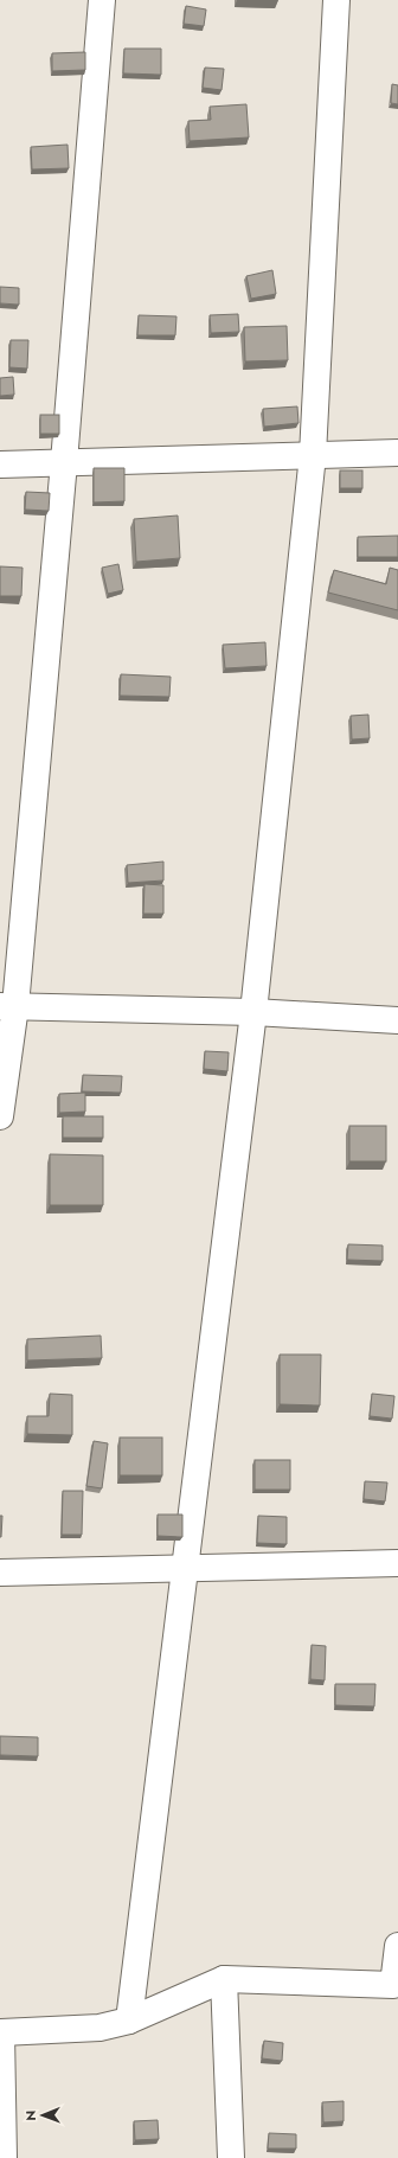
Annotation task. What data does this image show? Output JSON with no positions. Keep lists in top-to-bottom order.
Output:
{
  "north": "left"
}
